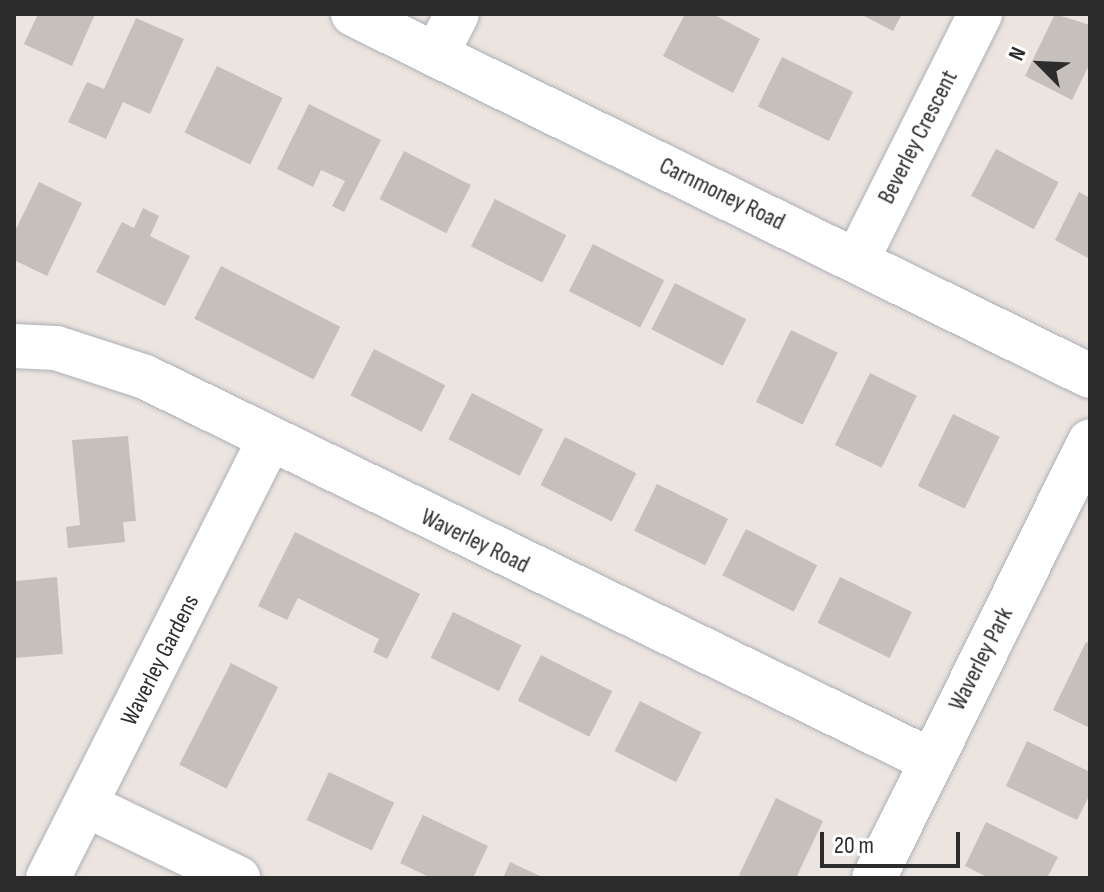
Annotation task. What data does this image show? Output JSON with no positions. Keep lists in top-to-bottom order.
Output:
{
  "streets": {
    "street": [
      "Beverley Crescent",
      "Carnmoney Road",
      "Waverley Road",
      "Waverley Park",
      "Waverley Gardens"
    ]
  },
  "crossings": [
    ["Beverley Crescent", "Carnmoney Road"],
    ["Waverley Road", "Waverley Park"],
    ["Waverley Road", "Waverley Gardens"]
  ],
  "scale_bar": "20 m",
  "north": "top left"
}
